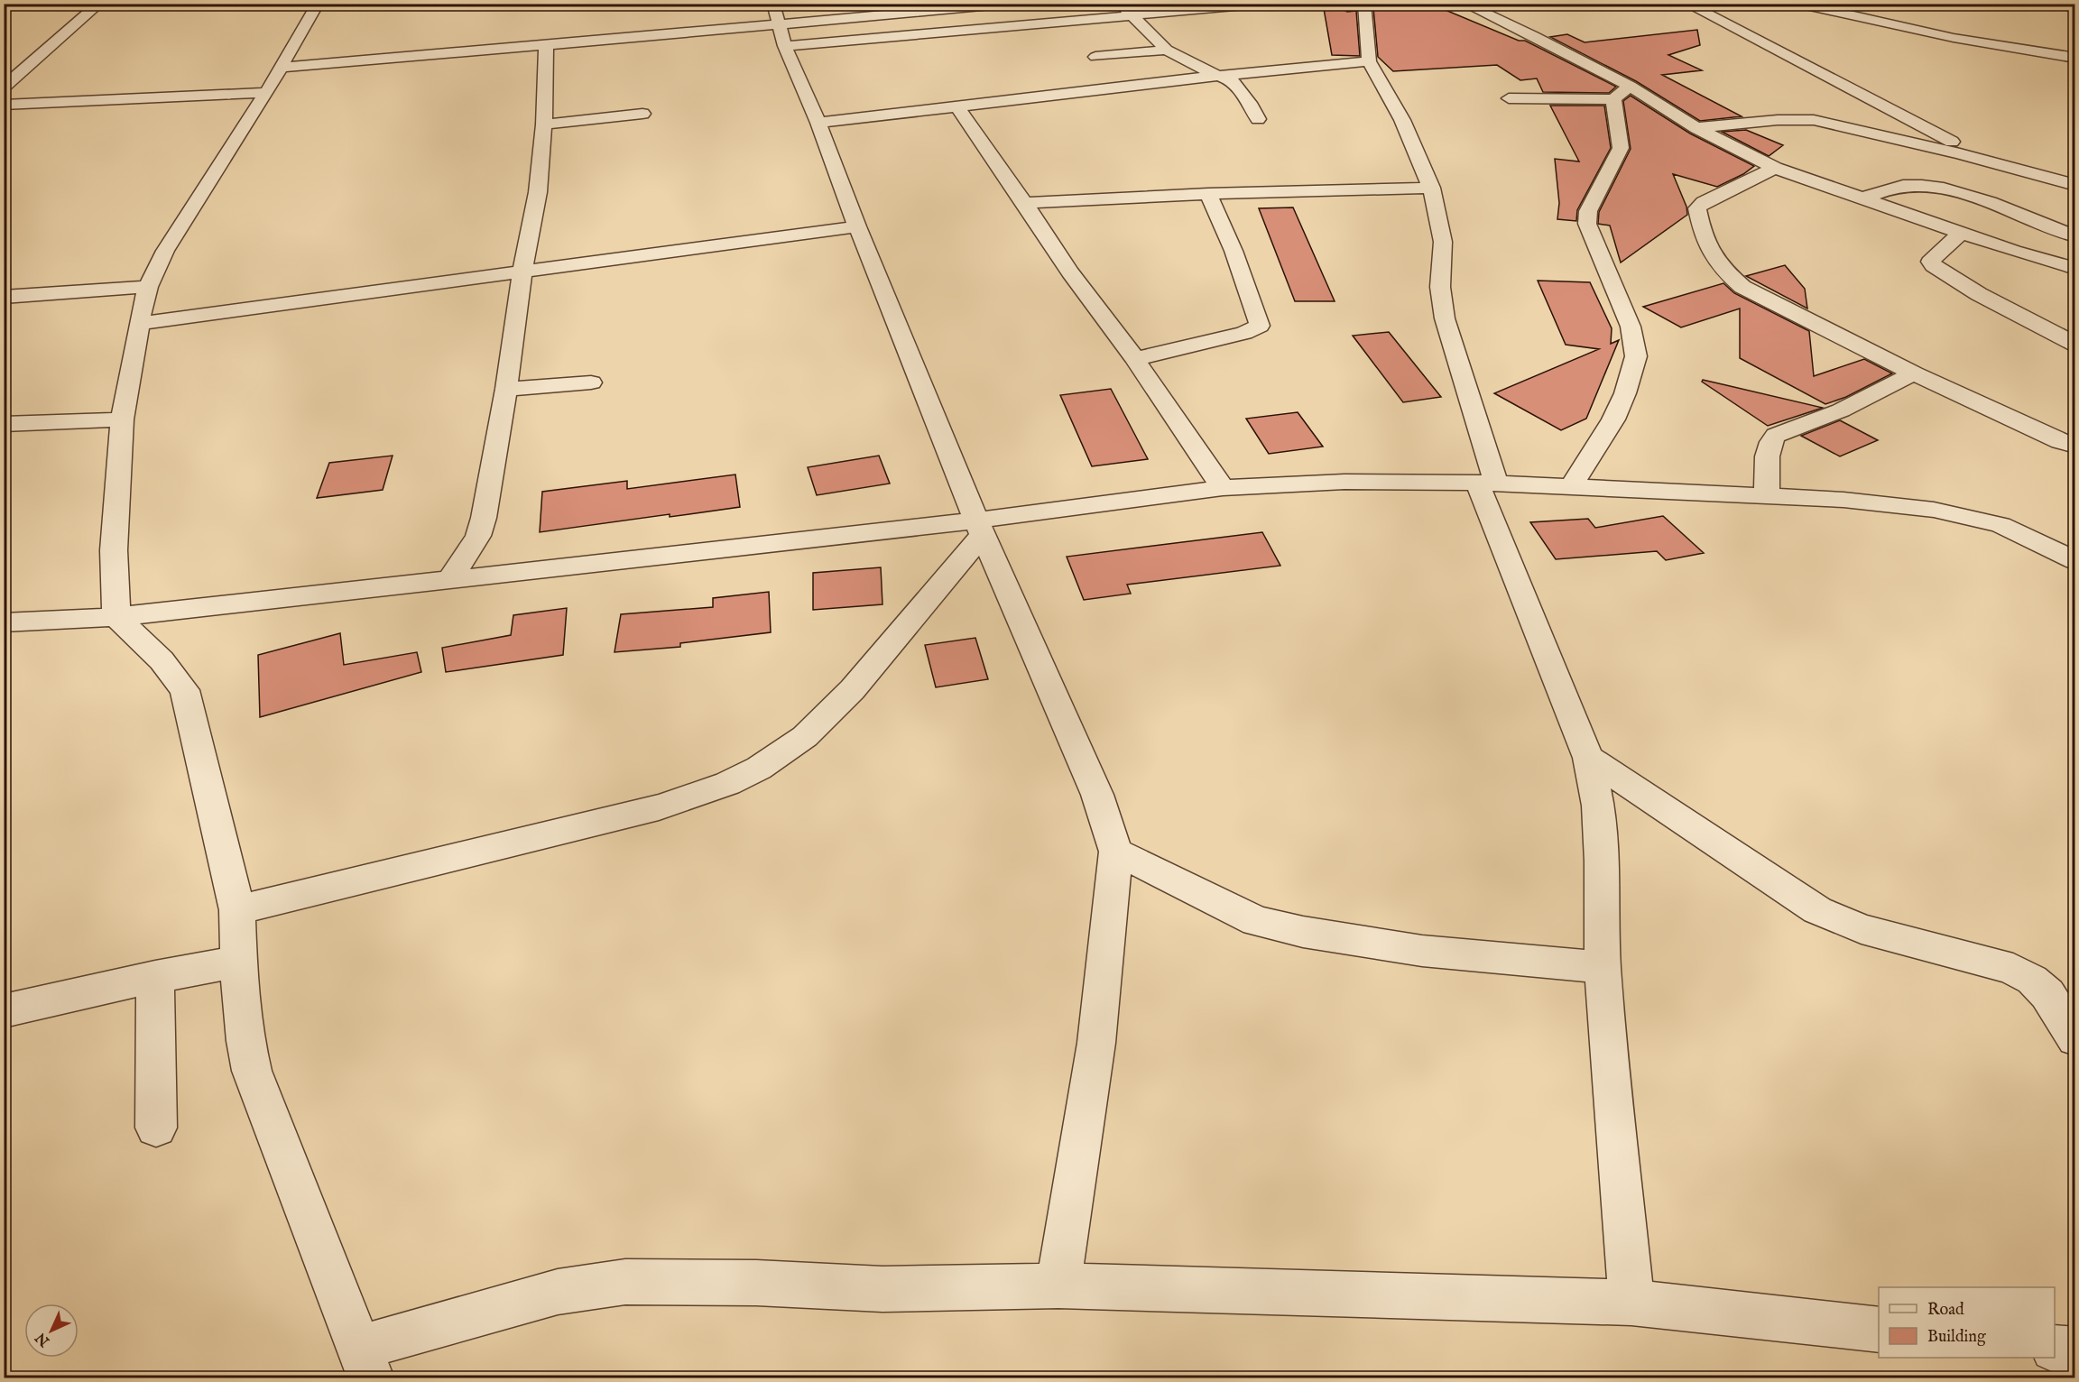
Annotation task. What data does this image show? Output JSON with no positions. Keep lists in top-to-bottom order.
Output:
{
  "legend": ["Road", "Building"],
  "north": "bottom left"
}
